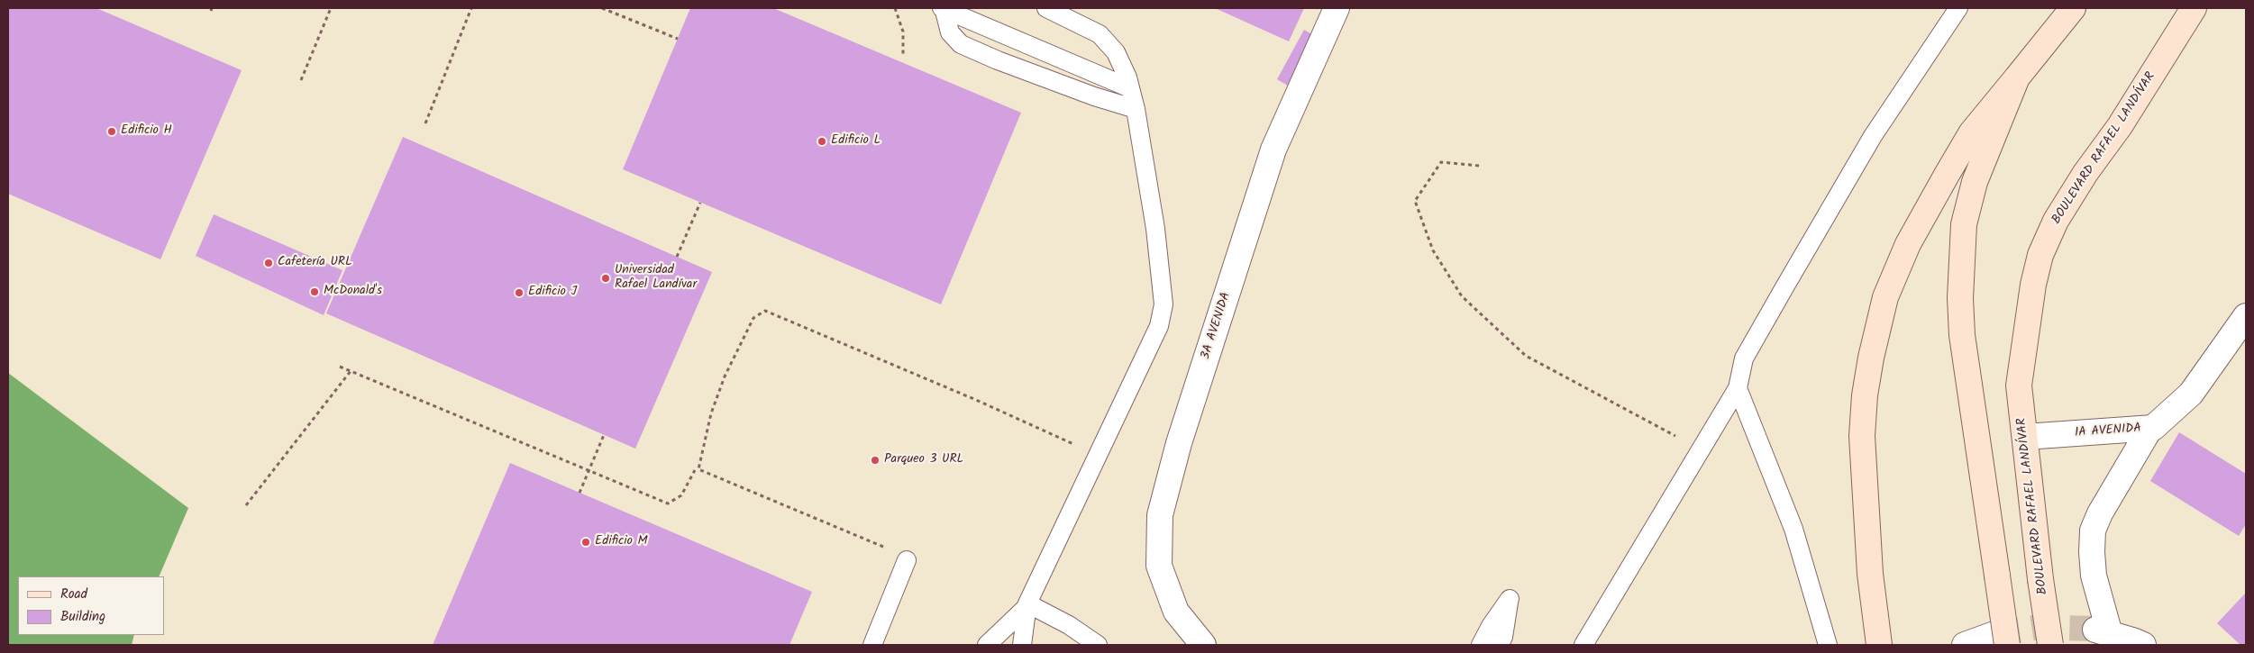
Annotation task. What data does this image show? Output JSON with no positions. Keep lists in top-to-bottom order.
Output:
{
  "streets": {
    "main road": ["BOULEVARD RAFAEL LANDÍVAR"],
    "street": ["3A AVENIDA", "1A AVENIDA"]
  },
  "crossings": [
    ["BOULEVARD RAFAEL LANDÍVAR", "1A AVENIDA"]
  ],
  "places": [
    "Edificio H",
    "Edificio L",
    "Cafetería URL",
    "Universidad Rafael Landívar",
    "McDonald's",
    "Edificio J",
    "Parqueo 3 URL",
    "Edificio M"
  ],
  "legend": ["Road", "Building"]
}
